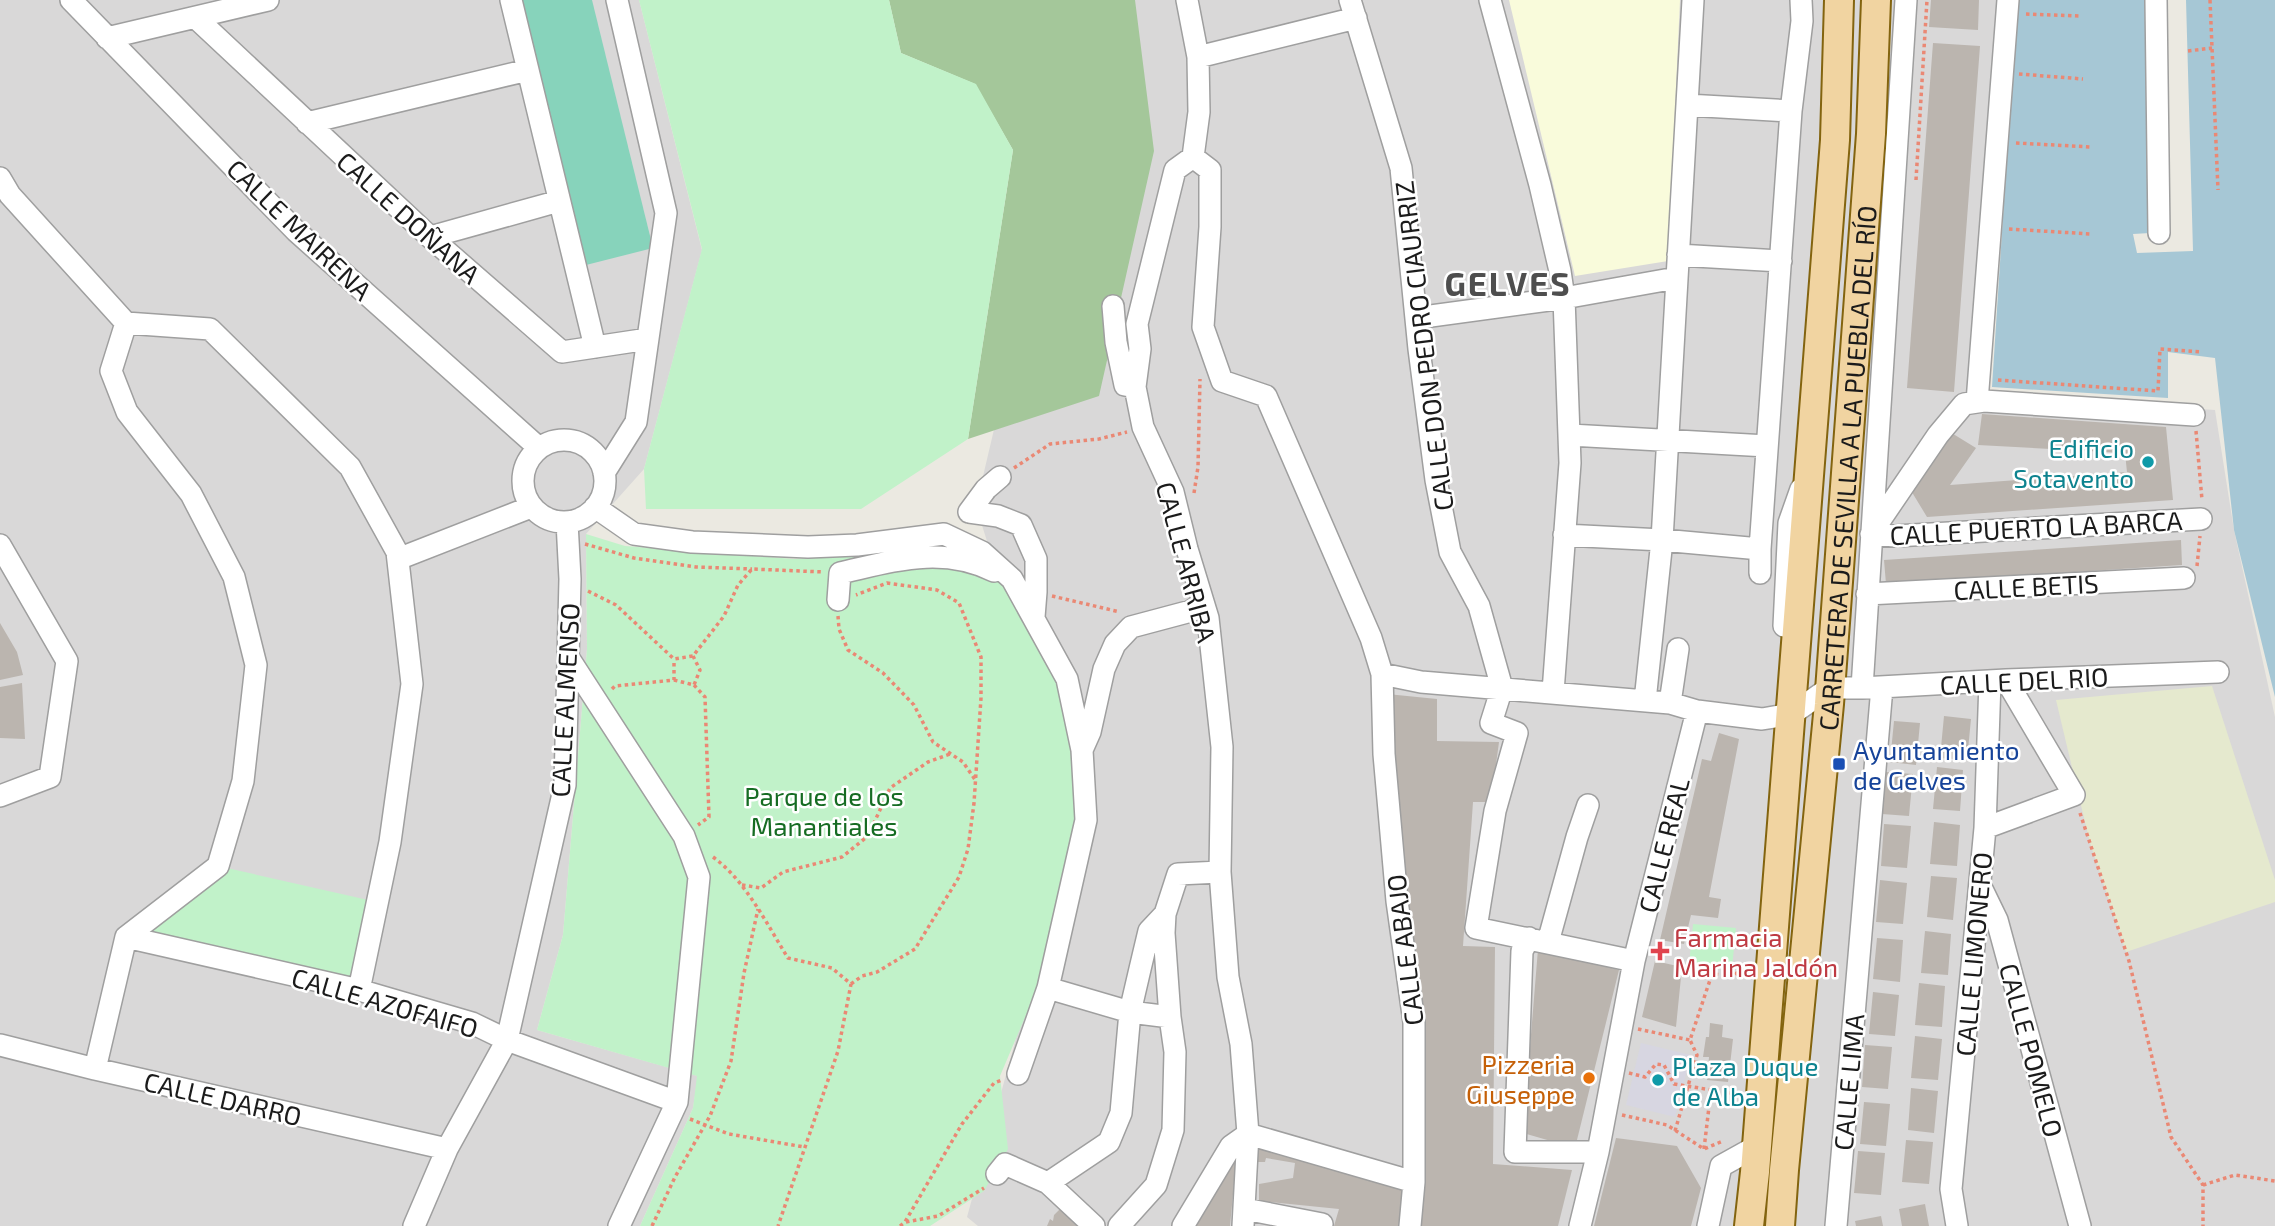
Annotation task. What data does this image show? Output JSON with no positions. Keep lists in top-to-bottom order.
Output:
{
  "streets": {
    "main road": ["CARRETERA DE SEVILLA A LA PUEBLA DEL RÍO"],
    "street": [
      "CALLE DOÑANA",
      "CALLE MAIRENA",
      "CALLE DON PEDRO CIAURRIZ",
      "CALLE PUERTO LA BARCA",
      "CALLE ARRIBA",
      "CALLE BETIS",
      "CALLE DEL RIO",
      "CALLE ALMENSO",
      "CALLE REAL",
      "CALLE ABAJO",
      "CALLE LIMONERO",
      "CALLE AZOFAIFO",
      "CALLE POMELO",
      "CALLE LIMA",
      "CALLE DARRO"
    ]
  },
  "crossings": [
    ["CALLE MAIRENA", "CALLE ALMENSO"],
    ["CARRETERA DE SEVILLA A LA PUEBLA DEL RÍO", "CALLE DEL RIO"],
    ["CALLE PUERTO LA BARCA", "CALLE LIMA"],
    ["CALLE BETIS", "CALLE LIMA"],
    ["CALLE DEL RIO", "CALLE LIMONERO"],
    ["CALLE DEL RIO", "CALLE LIMA"],
    ["CALLE ALMENSO", "CALLE AZOFAIFO"],
    ["CALLE ALMENSO", "CALLE DARRO"],
    ["CALLE LIMONERO", "CALLE POMELO"]
  ],
  "districts": ["GELVES"],
  "parks": ["Parque de los Manantiales"],
  "places": {
    "other": ["Edificio Sotavento", "Pizzeria Giuseppe", "Plaza Duque de Alba"],
    "transit": ["Ayuntamiento de Gelves"],
    "health": ["Farmacia Marina Jaldón"]
  }
}
